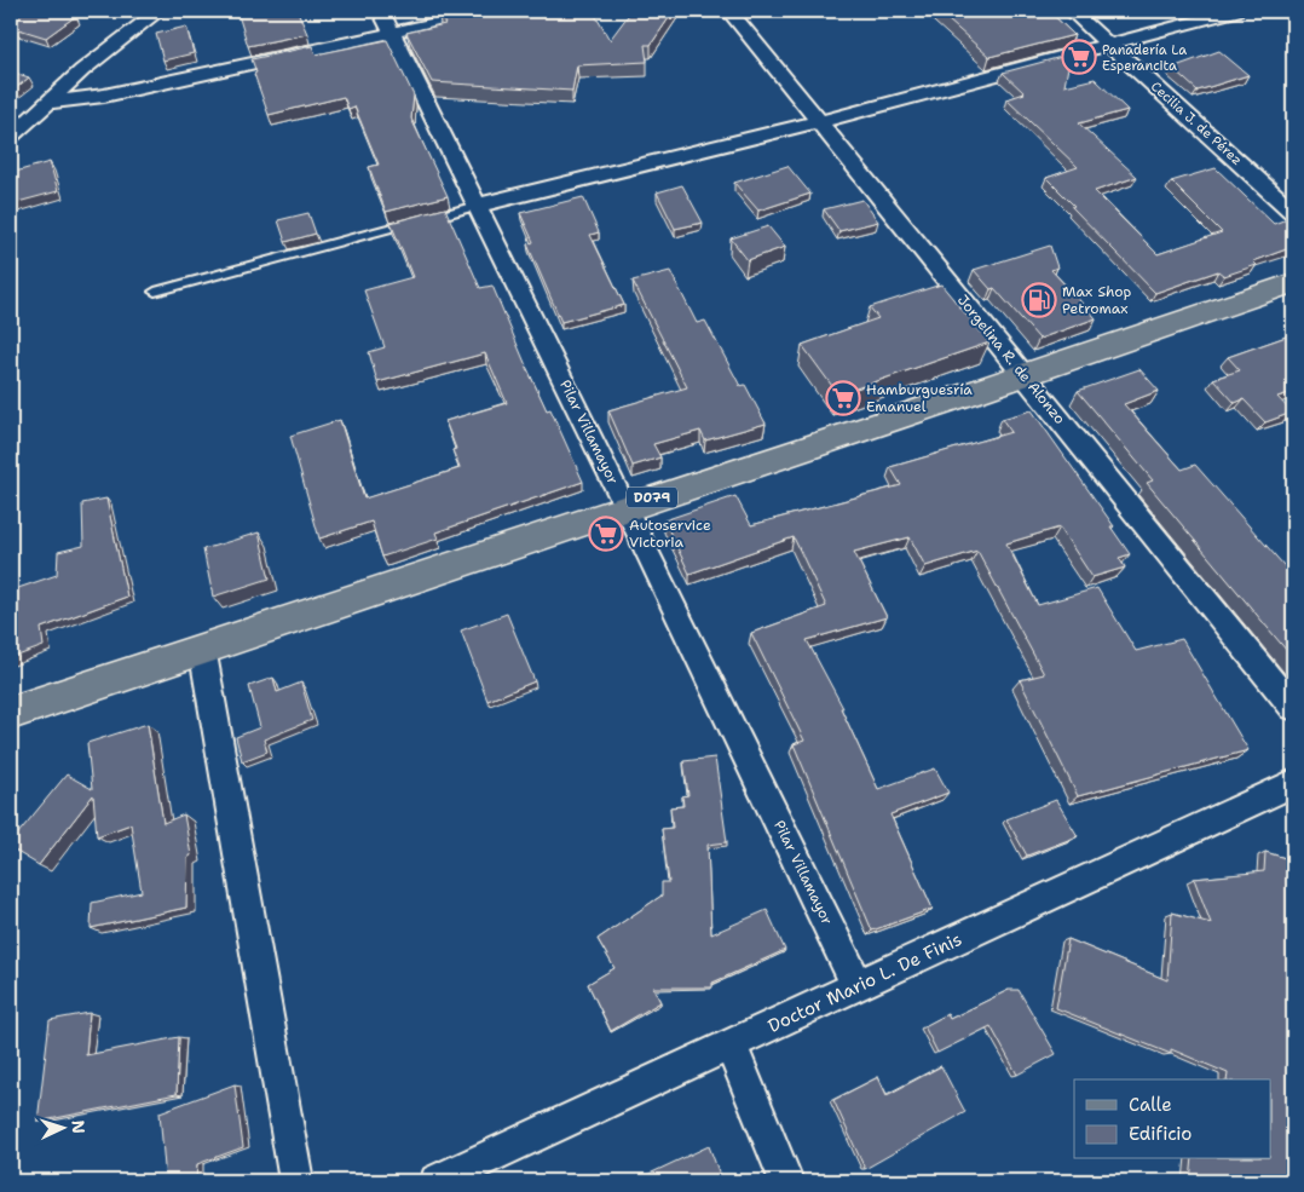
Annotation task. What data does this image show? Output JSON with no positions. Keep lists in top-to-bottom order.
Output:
{
  "streets": {
    "main road": ["D079"],
    "street": [
      "Cecilia J. de Pérez",
      "Jorgelina R. de Alonzo",
      "Pilar Villamayor",
      "Doctor Mario L. De Finis"
    ]
  },
  "crossings": [
    ["Jorgelina R. de Alonzo", "D079"],
    ["Pilar Villamayor", "D079"],
    ["Pilar Villamayor", "Doctor Mario L. De Finis"]
  ],
  "places": {
    "supermarket": ["Panadería La Esperancita", "Hamburguesría Emanuel", "Autoservice Victoria"],
    "fuel station": ["Max Shop Petromax"]
  },
  "legend": ["Calle", "Edificio"],
  "north": "right"
}
